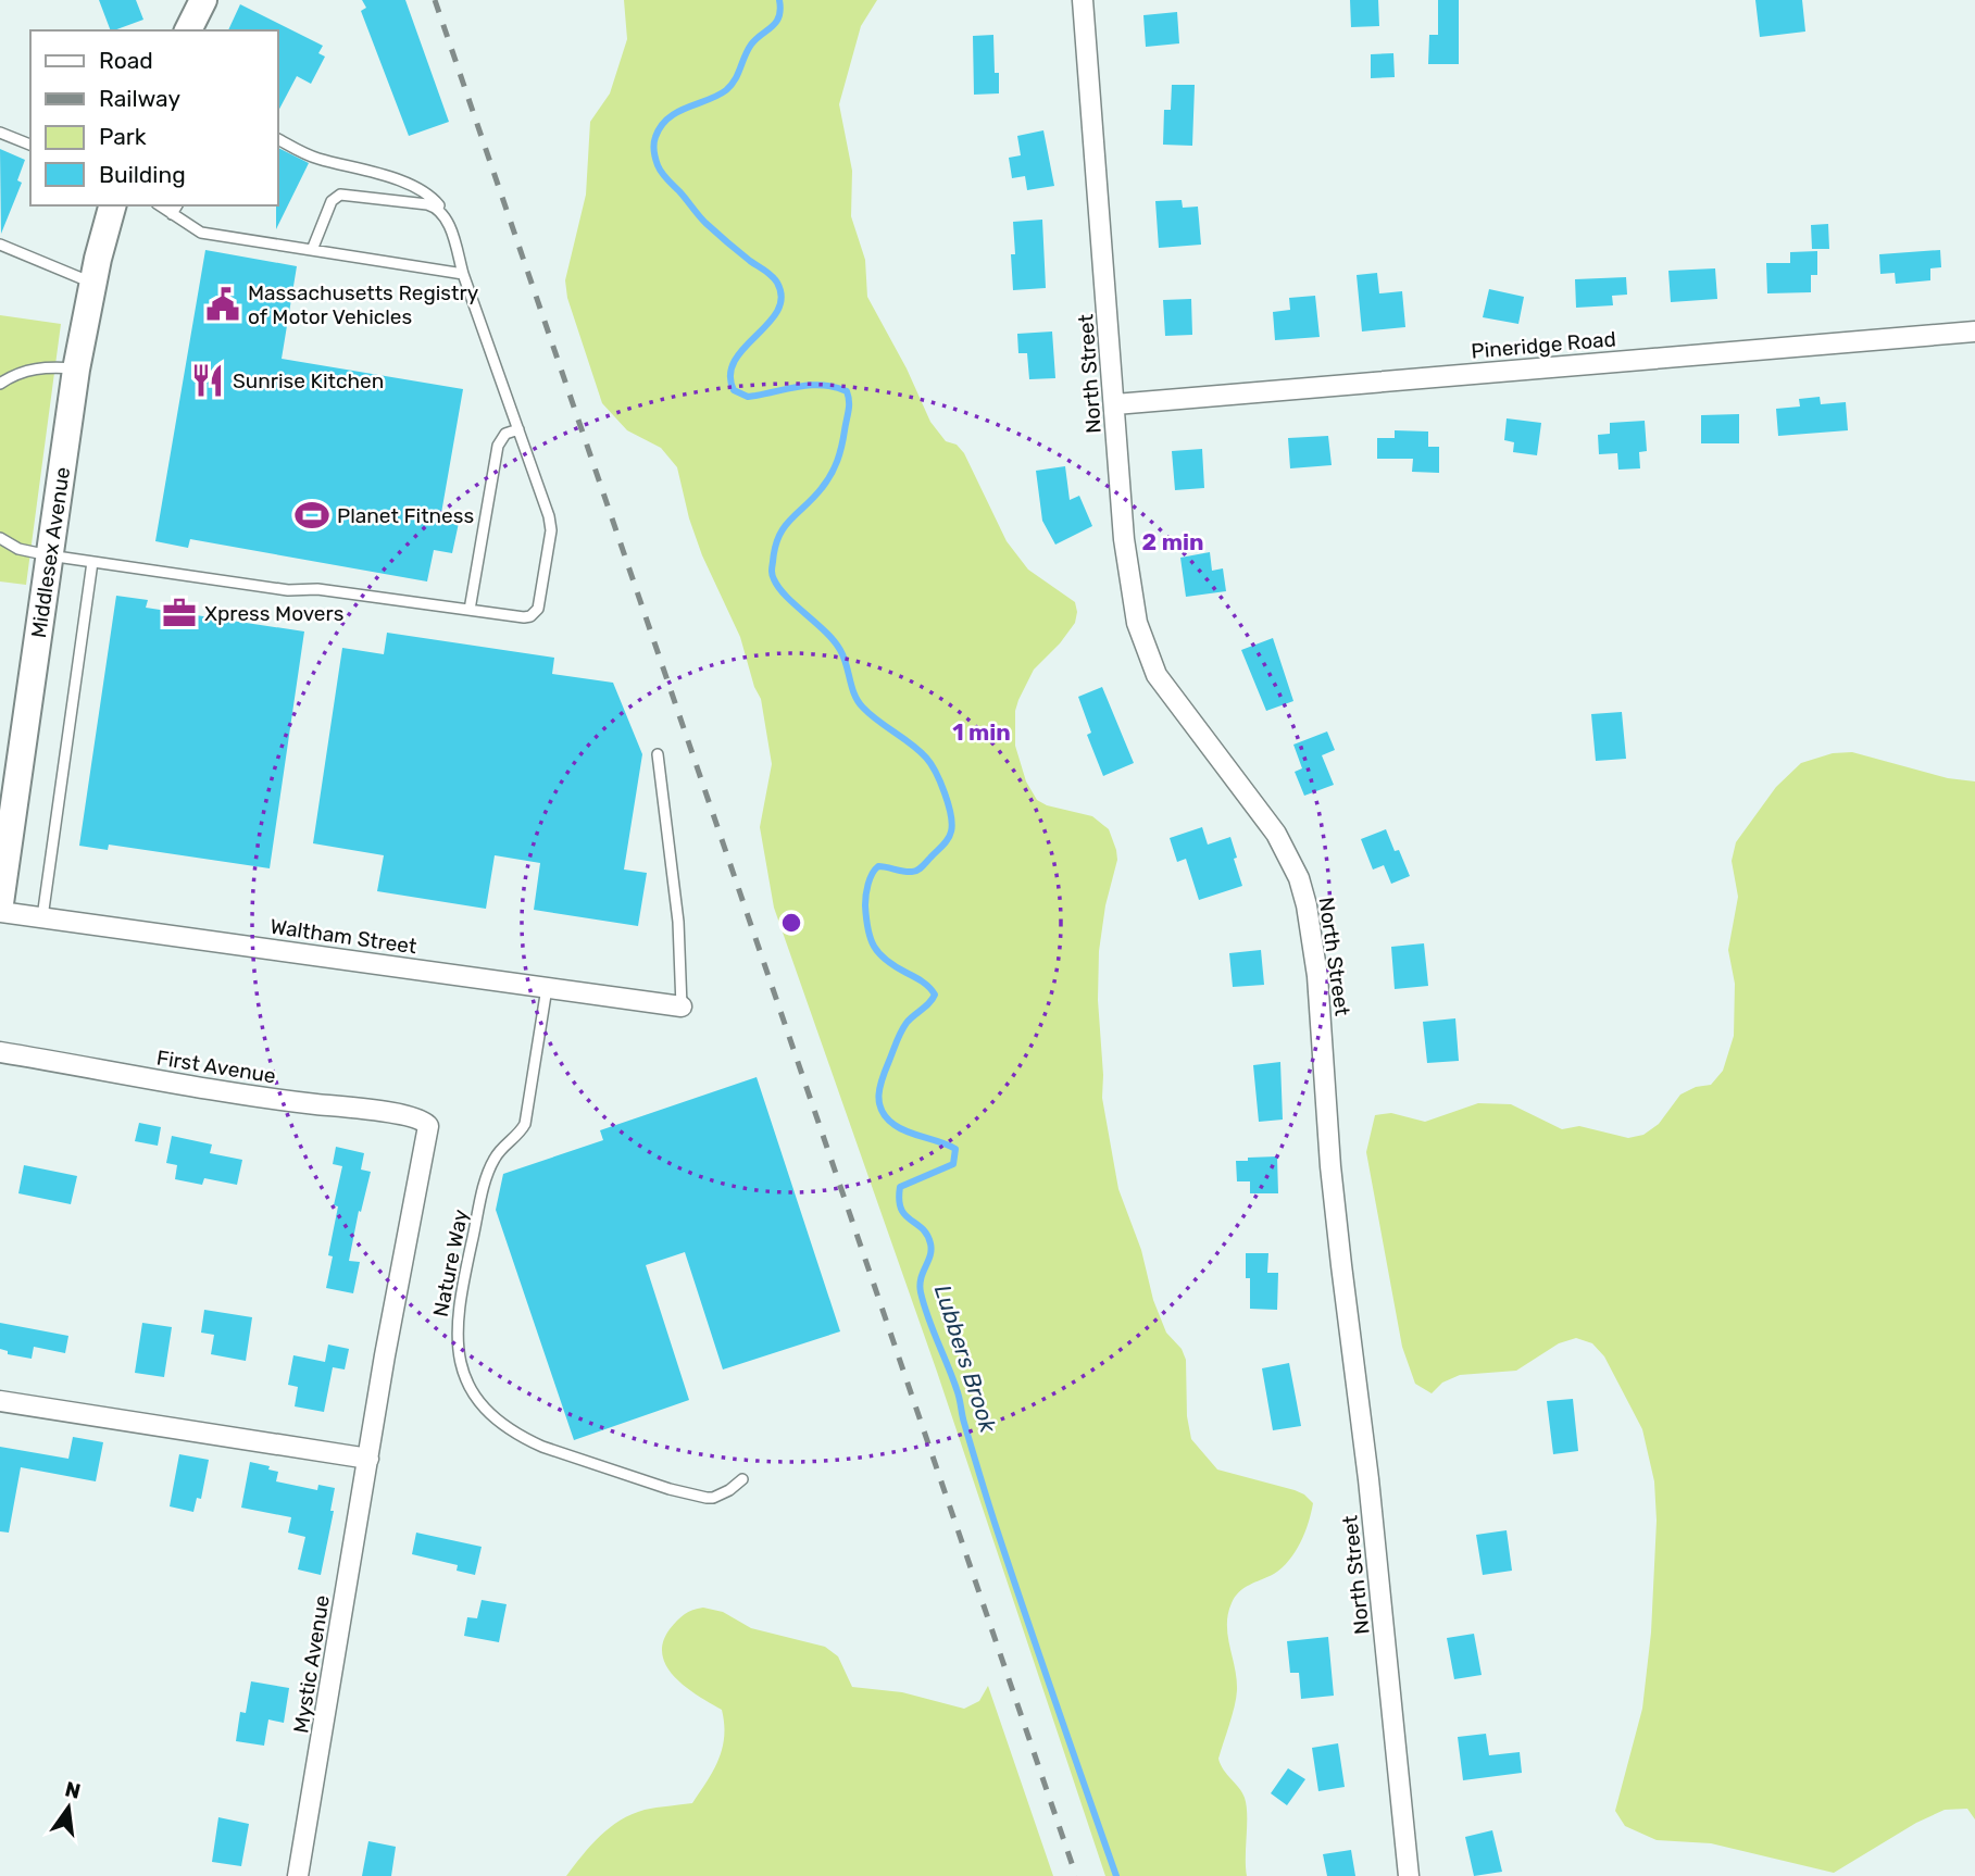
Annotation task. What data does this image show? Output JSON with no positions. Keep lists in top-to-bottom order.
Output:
{
  "streets": {
    "main road": ["Middlesex Avenue"],
    "street": [
      "Pineridge Road",
      "North Street",
      "Waltham Street",
      "First Avenue",
      "Mystic Avenue"
    ],
    "lane": ["Nature Way"]
  },
  "crossings": [
    ["Pineridge Road", "North Street"],
    ["Waltham Street", "Nature Way"],
    ["First Avenue", "Mystic Avenue"]
  ],
  "water": ["Lubbers Brook"],
  "places": {
    "public building": ["Massachusetts Registry of Motor Vehicles"],
    "restaurant": ["Sunrise Kitchen"],
    "sports": ["Planet Fitness"],
    "office": ["Xpress Movers"]
  },
  "legend": [
    "Road",
    "Railway",
    "Park",
    "Building"
  ],
  "north": "top",
  "rings": ["2 min", "1 min"]
}
